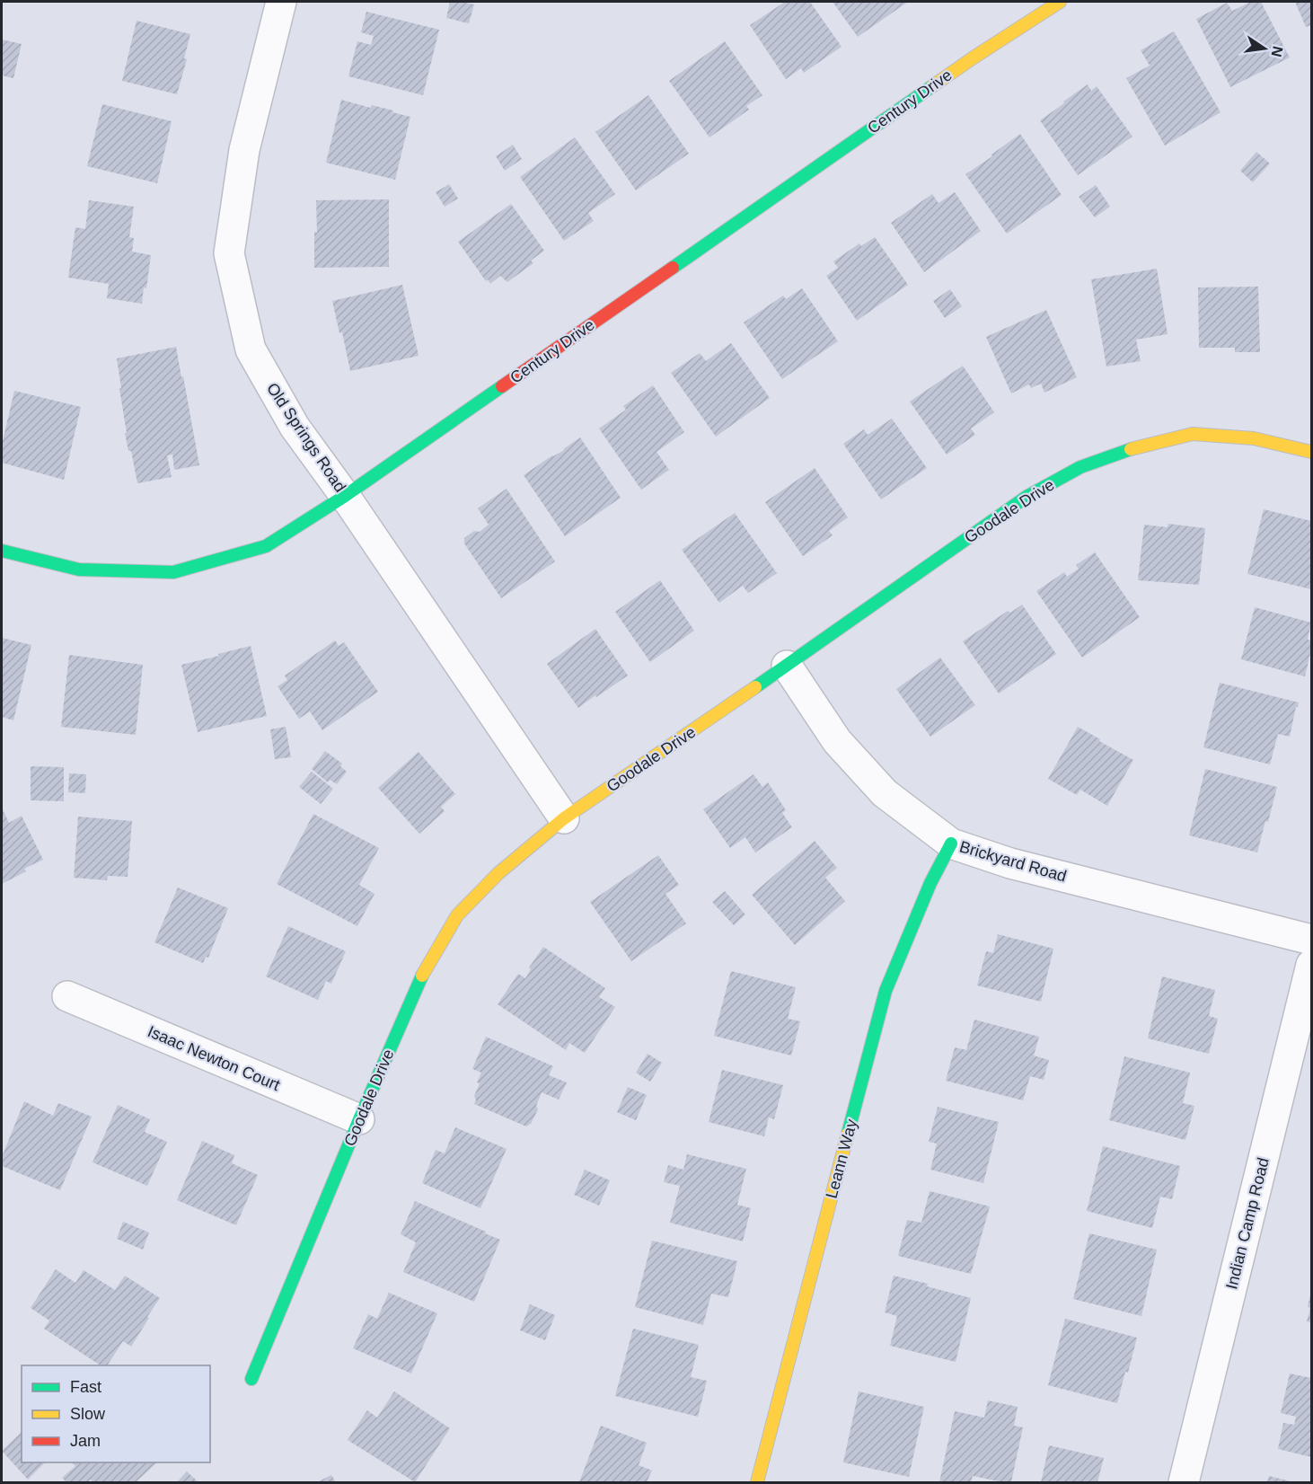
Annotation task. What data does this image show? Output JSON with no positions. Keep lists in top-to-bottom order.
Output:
{
  "streets": {
    "street": [
      "Century Drive",
      "Old Springs Road",
      "Goodale Drive",
      "Brickyard Road",
      "Isaac Newton Court",
      "Leann Way",
      "Indian Camp Road"
    ]
  },
  "crossings": [
    ["Century Drive", "Old Springs Road"],
    ["Old Springs Road", "Goodale Drive"],
    ["Goodale Drive", "Brickyard Road"],
    ["Goodale Drive", "Isaac Newton Court"],
    ["Brickyard Road", "Leann Way"]
  ],
  "legend": ["Fast", "Slow", "Jam"],
  "north": "right"
}
